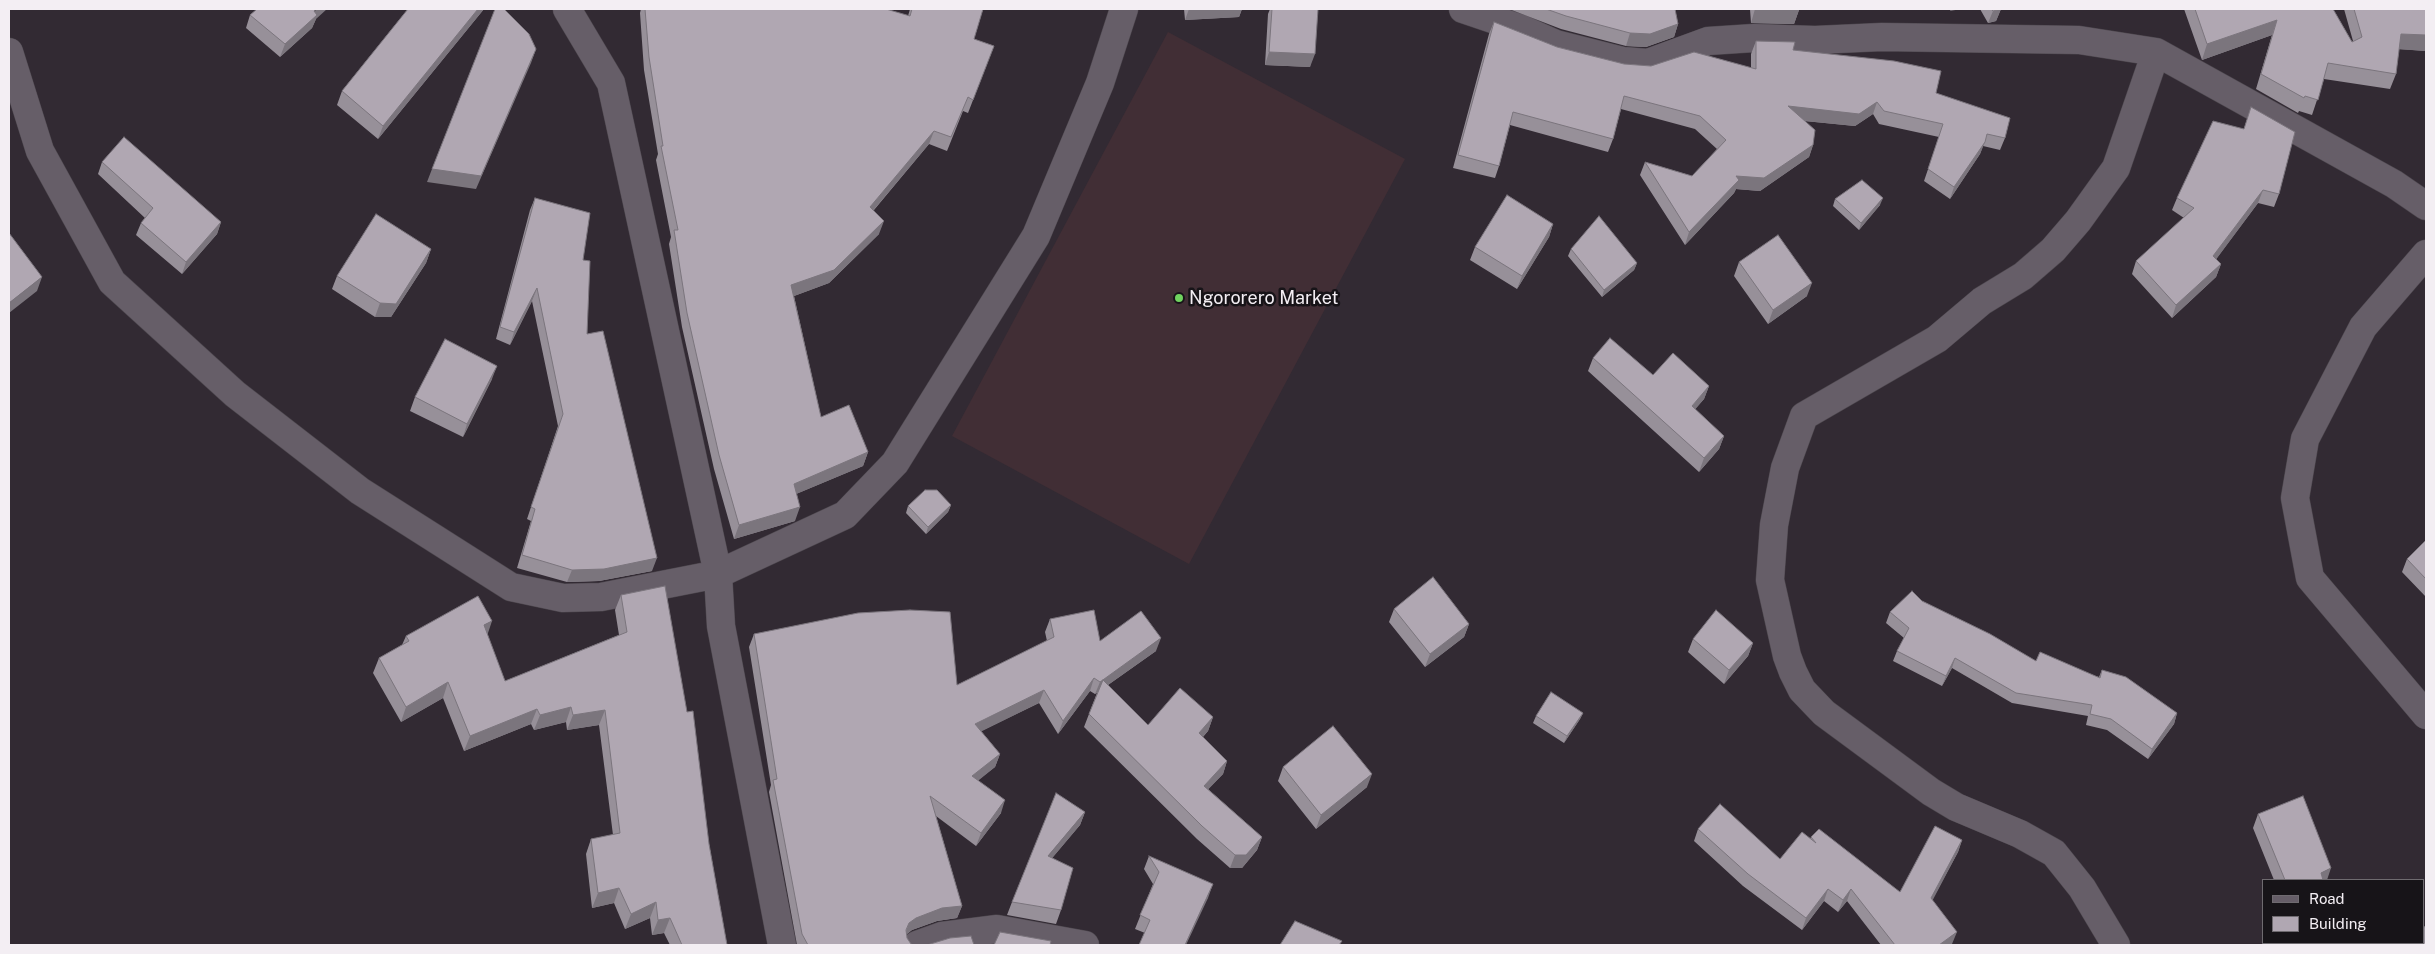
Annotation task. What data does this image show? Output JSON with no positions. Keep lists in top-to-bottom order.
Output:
{
  "places": ["Ngororero Market"],
  "legend": ["Road", "Building"]
}
